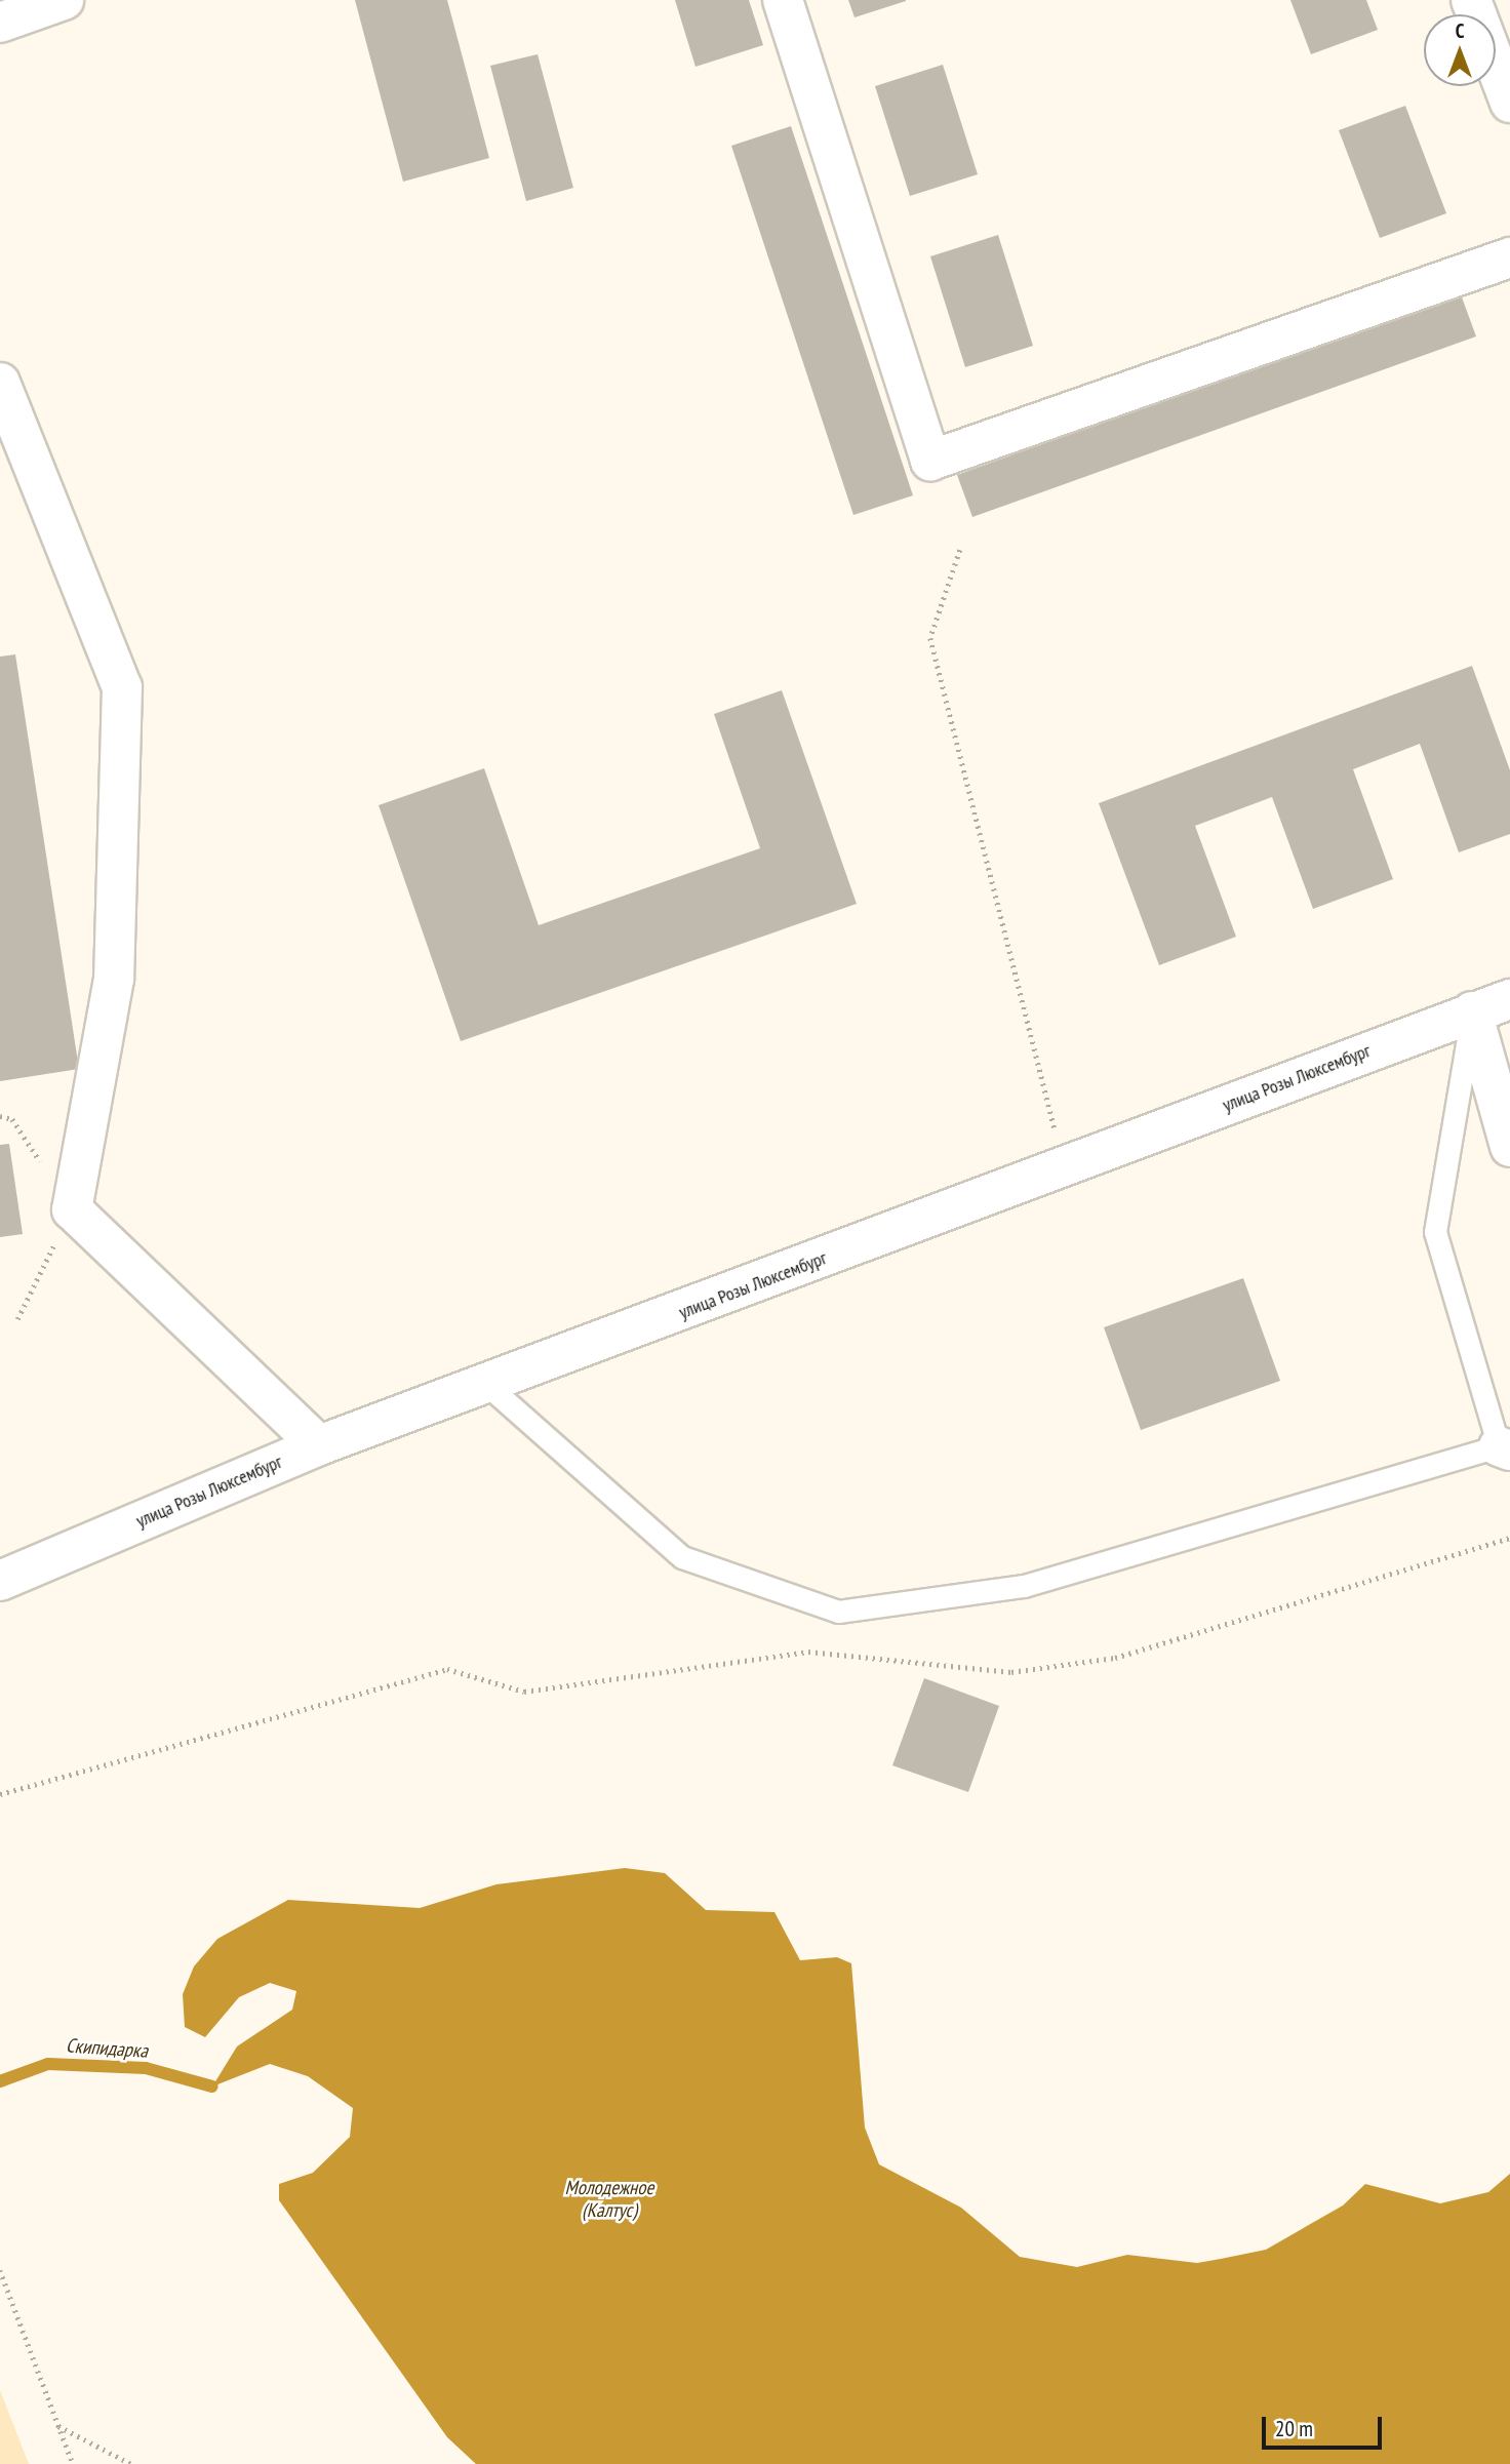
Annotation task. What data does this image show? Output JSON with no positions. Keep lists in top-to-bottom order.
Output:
{
  "streets": {
    "street": ["улица Розы Люксембург"]
  },
  "water": ["Скипидарка", "Молодежное (Калтус)"],
  "scale_bar": "20 m",
  "north": "top"
}
